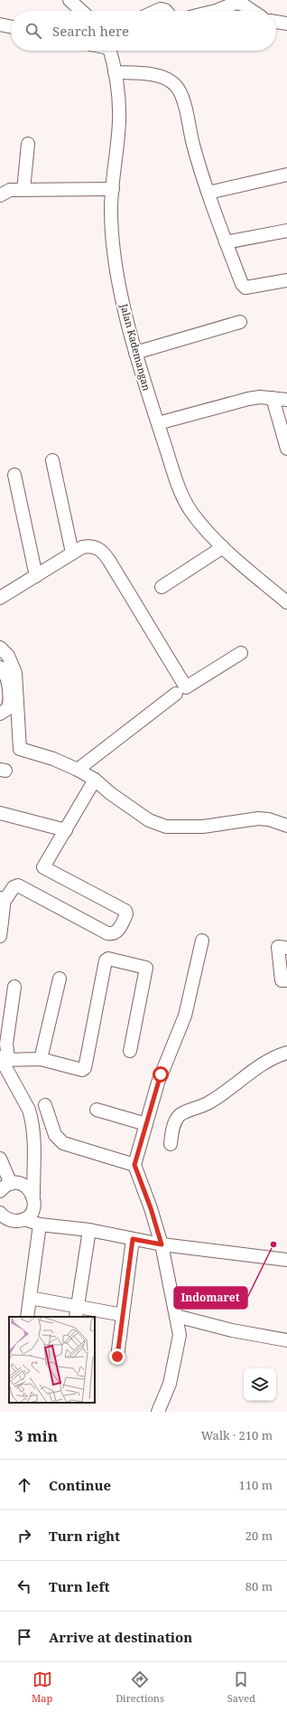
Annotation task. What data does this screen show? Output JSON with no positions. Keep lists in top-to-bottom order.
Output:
{
  "streets": {
    "street": ["Jalan Kademangan"]
  },
  "places": ["Indomaret"],
  "page": {
    "search": "Search here",
    "heading": ["3 min", "Walk · 210 m"],
    "list": [
      ["Continue", "110 m"],
      ["Turn right", "20 m"],
      ["Turn left", "80 m"],
      "Arrive at destination"
    ],
    "nav": ["Map", "Directions", "Saved"]
  }
}
